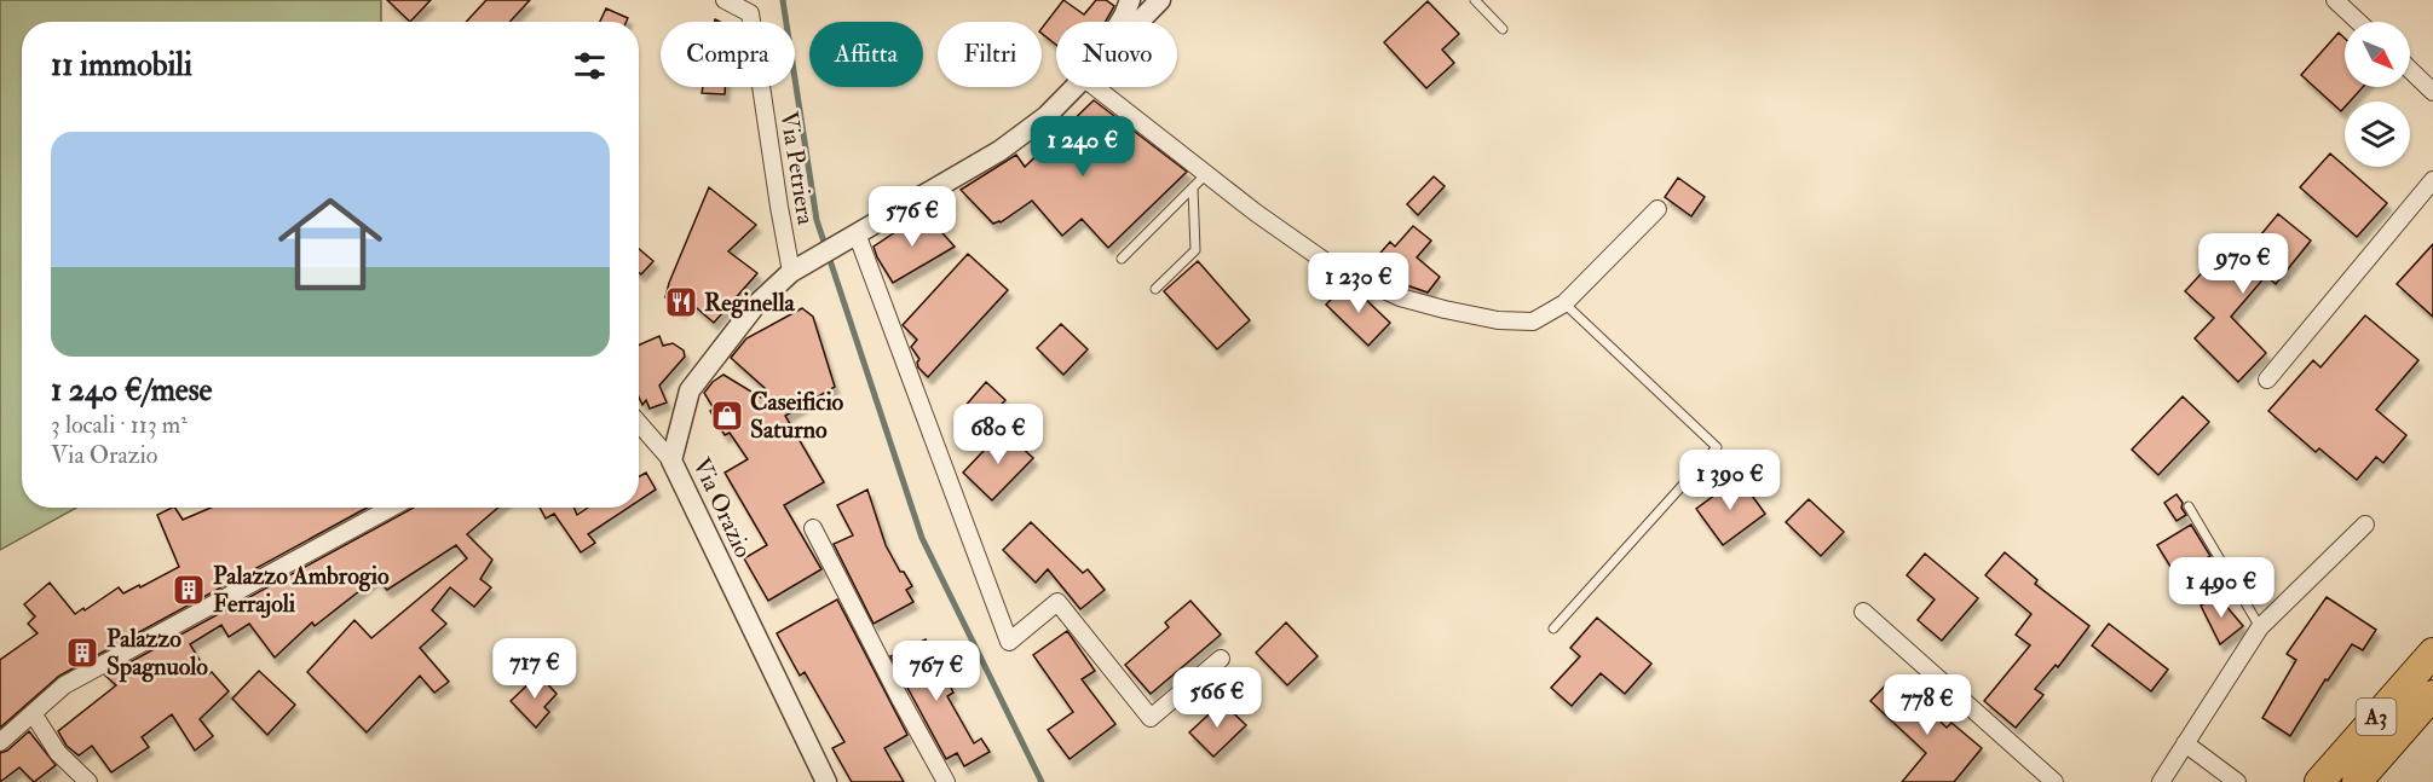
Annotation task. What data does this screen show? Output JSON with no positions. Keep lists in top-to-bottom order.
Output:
{
  "streets": {
    "highway": ["A3"],
    "street": ["Via Petriera", "Via Orazio"]
  },
  "crossings": [
    ["Via Petriera", "Via Orazio"]
  ],
  "places": {
    "restaurant": ["Reginella"],
    "shop": ["Caseificio Saturno"],
    "building": ["Palazzo Ambrogio Ferrajoli", "Palazzo Spagnuolo"]
  },
  "north": "bottom right",
  "page": {
    "chip": [
      "Compra",
      "Affitta",
      "Filtri",
      "Nuovo"
    ],
    "heading": "11 immobili",
    "list": [
      {
        "name": "1 240 €/mese",
        "note": "3 locali · 113 m² · Via Orazio"
      }
    ],
    "price": [
      "1 240 €",
      "576 €",
      "970 €",
      "1 230 €",
      "680 €",
      "1 390 €",
      "1 490 €",
      "717 €",
      "767 €",
      "566 €",
      "778 €"
    ]
  }
}
